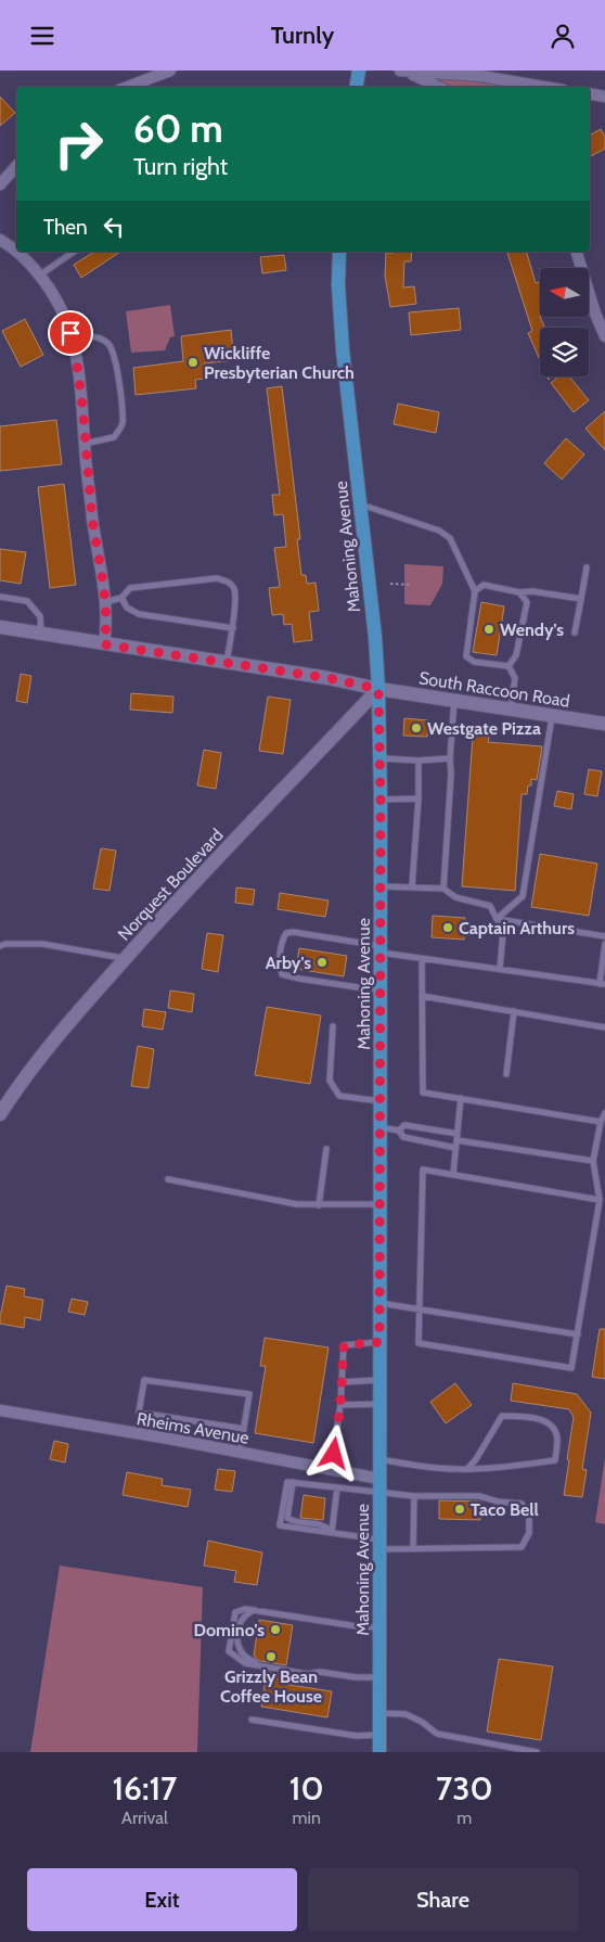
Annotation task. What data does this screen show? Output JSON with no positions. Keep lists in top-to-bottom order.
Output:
{
  "streets": {
    "main road": ["Mahoning Avenue"],
    "street": ["South Raccoon Road", "Norquest Boulevard", "Rheims Avenue"]
  },
  "crossings": [
    ["Mahoning Avenue", "South Raccoon Road"],
    ["Mahoning Avenue", "Norquest Boulevard"],
    ["Mahoning Avenue", "Rheims Avenue"],
    ["South Raccoon Road", "Norquest Boulevard"]
  ],
  "places": [
    "Wickliffe Presbyterian Church",
    "Wendy's",
    "Westgate Pizza",
    "Captain Arthurs",
    "Arby's",
    "Taco Bell",
    "Domino's",
    "Grizzly Bean Coffee House"
  ],
  "north": "left",
  "page": {
    "header": "Turnly",
    "turn": ["60 m", "Turn right"],
    "then": "Then",
    "eta": [
      "16:17",
      "Arrival",
      "10",
      "min",
      "730",
      "m"
    ],
    "buttons": ["Exit", "Share"]
  }
}
